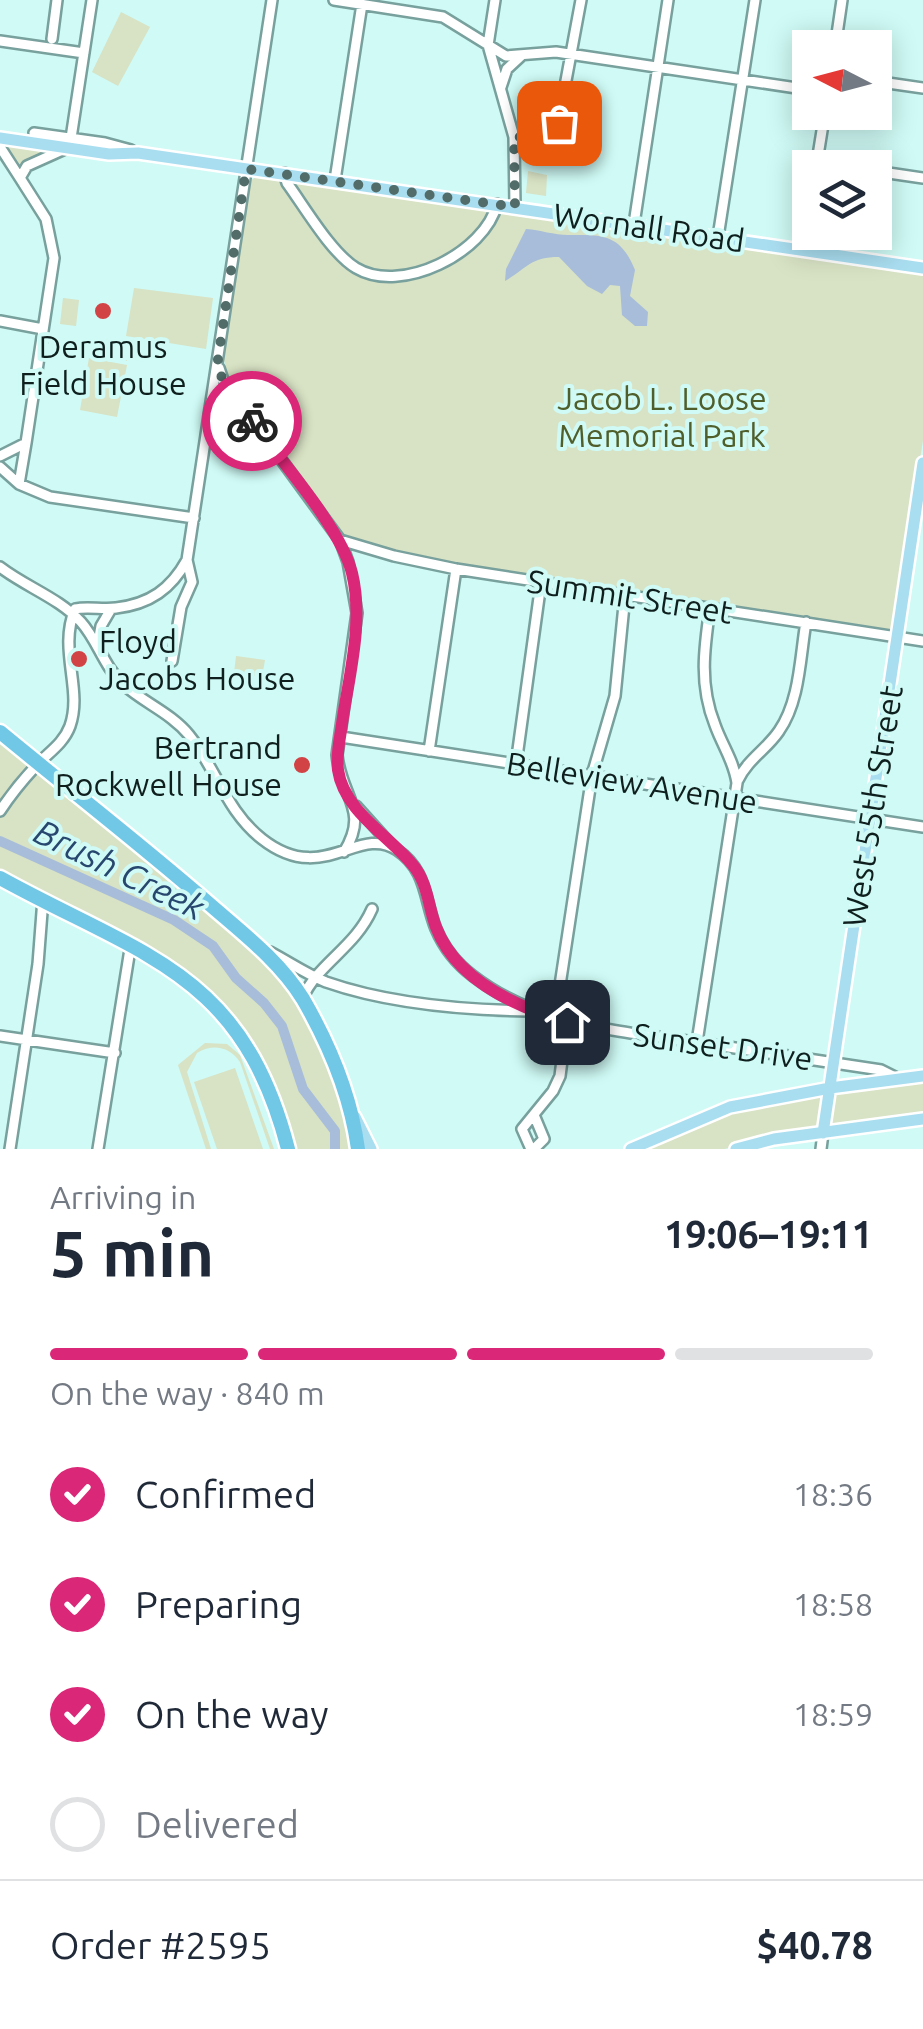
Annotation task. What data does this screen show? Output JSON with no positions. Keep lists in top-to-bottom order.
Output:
{
  "streets": {
    "main road": ["Wornall Road", "West 55th Street"],
    "street": ["Summit Street", "Belleview Avenue", "Sunset Drive"]
  },
  "crossings": [
    ["Summit Street", "West 55th Street"],
    ["Belleview Avenue", "West 55th Street"],
    ["West 55th Street", "Sunset Drive"]
  ],
  "water": ["Brush Creek"],
  "parks": ["Jacob L. Loose Memorial Park"],
  "places": ["Deramus Field House", "Floyd Jacobs House", "Bertrand Rockwell House"],
  "north": "left",
  "page": {
    "heading": ["5 min", "Arriving in", "19:06–19:11"],
    "panel": ["Order #2595", "$40.78"],
    "bar": "On the way · 840 m",
    "list": [
      ["Confirmed", "18:36"],
      ["Preparing", "18:58"],
      ["On the way", "18:59"],
      "Delivered"
    ]
  }
}
